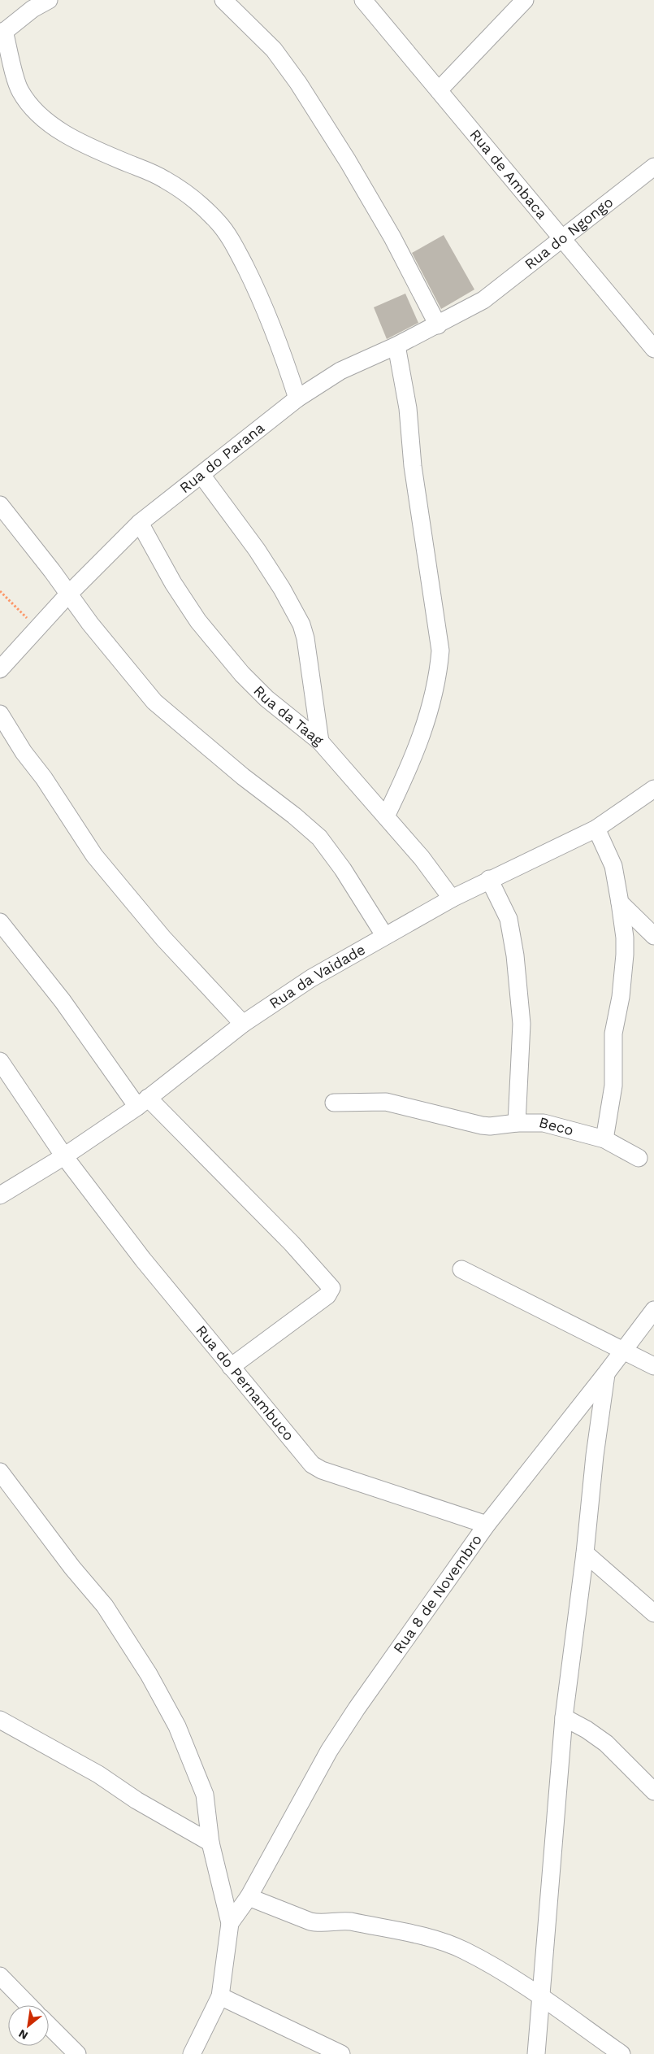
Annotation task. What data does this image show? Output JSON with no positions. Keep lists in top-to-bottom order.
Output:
{
  "streets": {
    "street": [
      "Rua de Ambaca",
      "Rua do Ngongo",
      "Rua do Parana",
      "Rua da Taag",
      "Rua da Vaidade",
      "Beco",
      "Rua do Pernambuco",
      "Rua 8 de Novembro"
    ]
  },
  "crossings": [
    ["Rua de Ambaca", "Rua do Ngongo"],
    ["Rua do Ngongo", "Rua do Parana"],
    ["Rua do Parana", "Rua da Taag"],
    ["Rua da Taag", "Rua da Vaidade"],
    ["Rua da Vaidade", "Rua do Pernambuco"],
    ["Rua do Pernambuco", "Rua 8 de Novembro"]
  ],
  "north": "bottom left"
}
